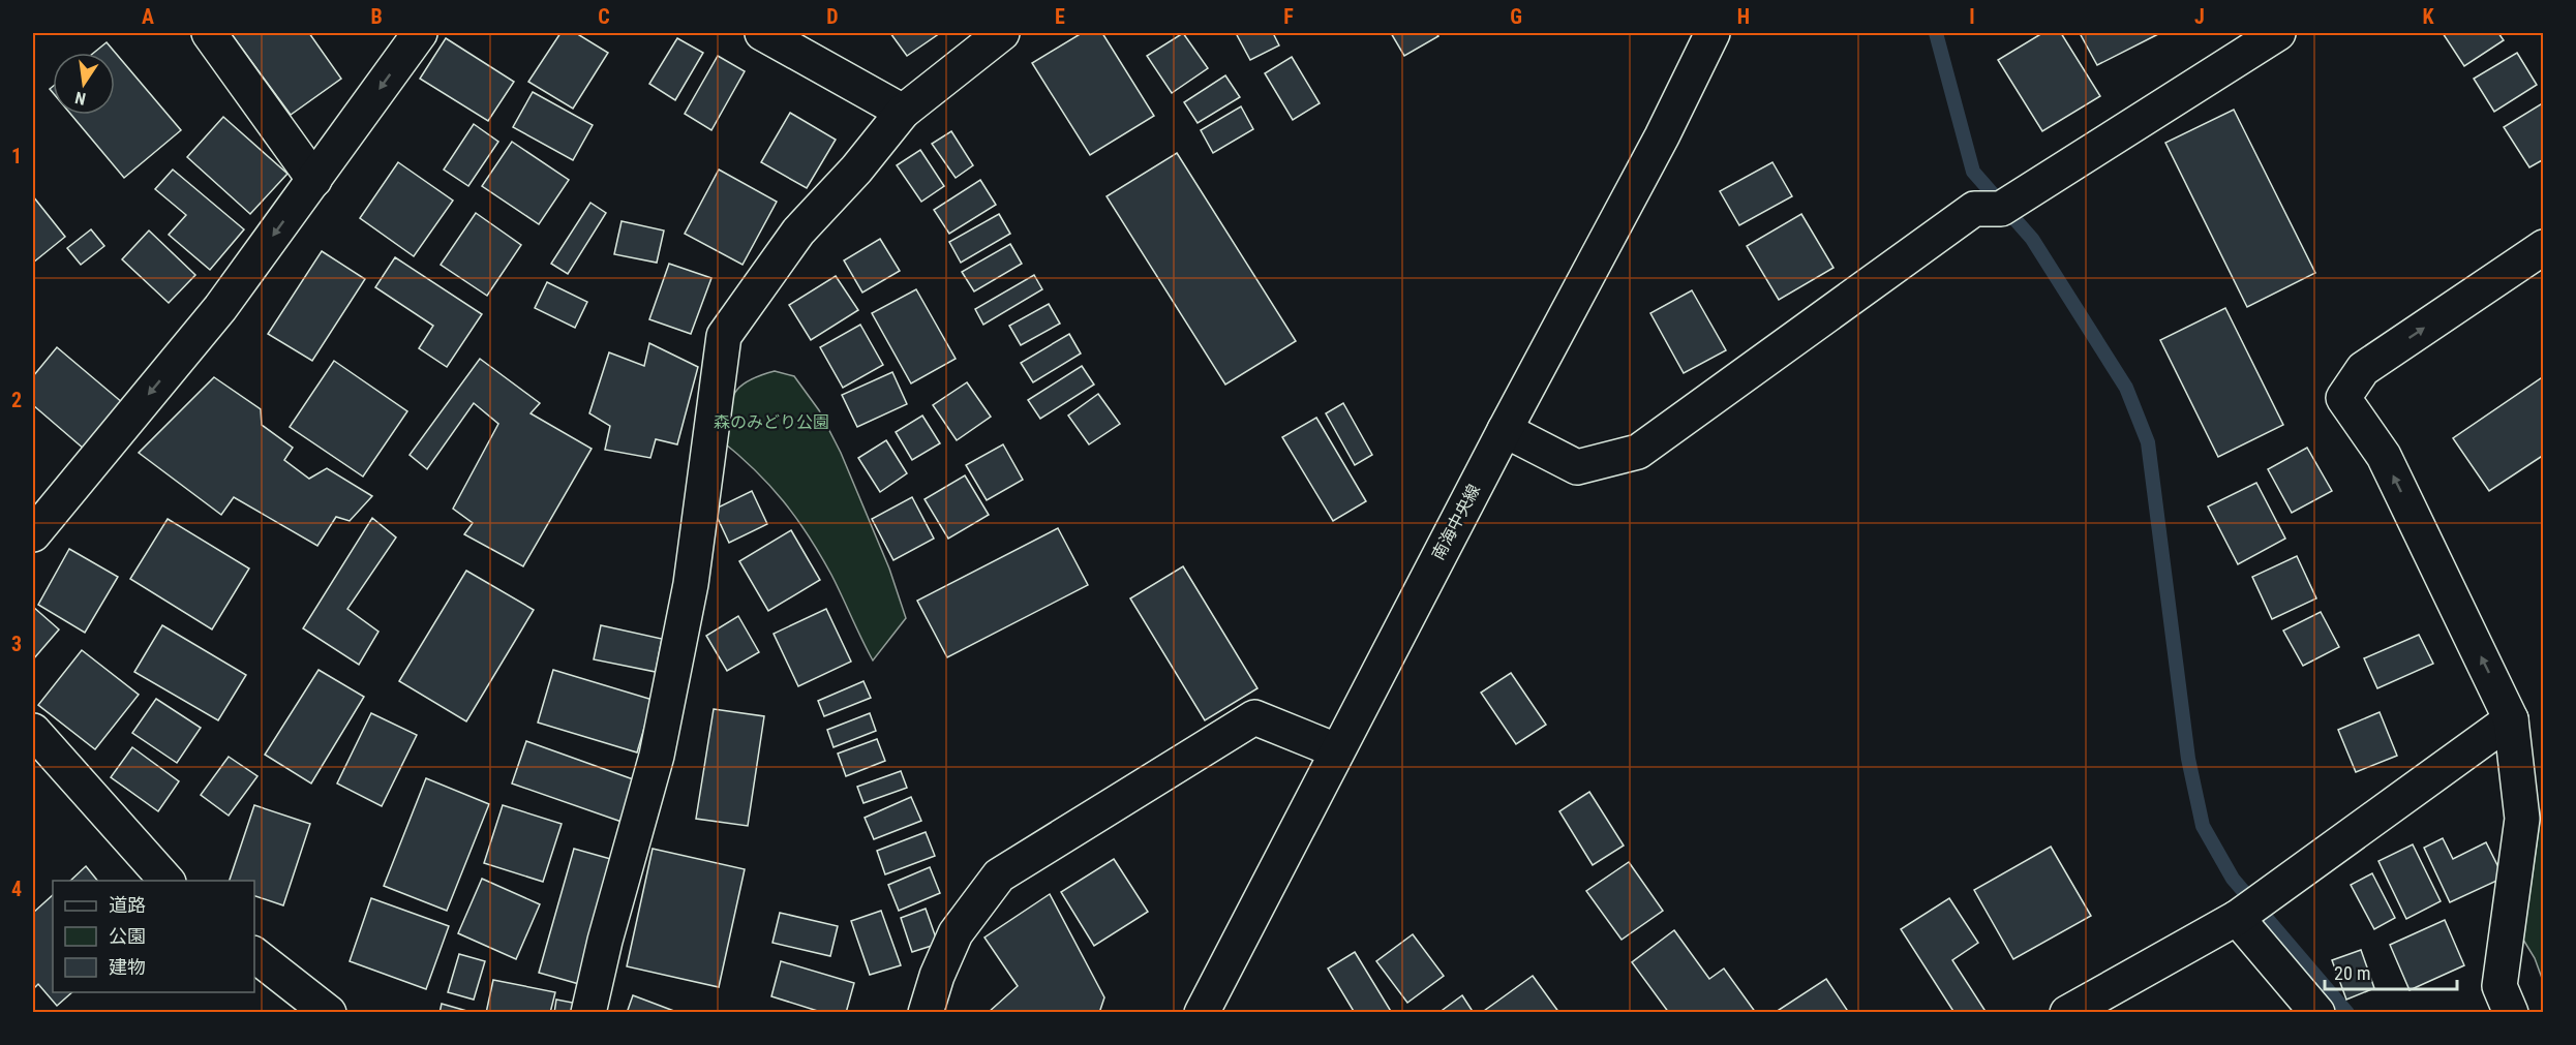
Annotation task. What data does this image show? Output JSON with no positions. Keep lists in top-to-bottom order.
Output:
{
  "streets": {
    "street": ["南海中央線"]
  },
  "parks": ["森のみどり公園"],
  "legend": ["道路", "公園", "建物"],
  "scale_bar": "20 m",
  "north": "bottom",
  "grid": {
    "columns": [
      "A",
      "B",
      "C",
      "D",
      "E",
      "F",
      "G",
      "H",
      "I",
      "J",
      "K"
    ],
    "rows": [
      "1",
      "2",
      "3",
      "4"
    ]
  }
}
